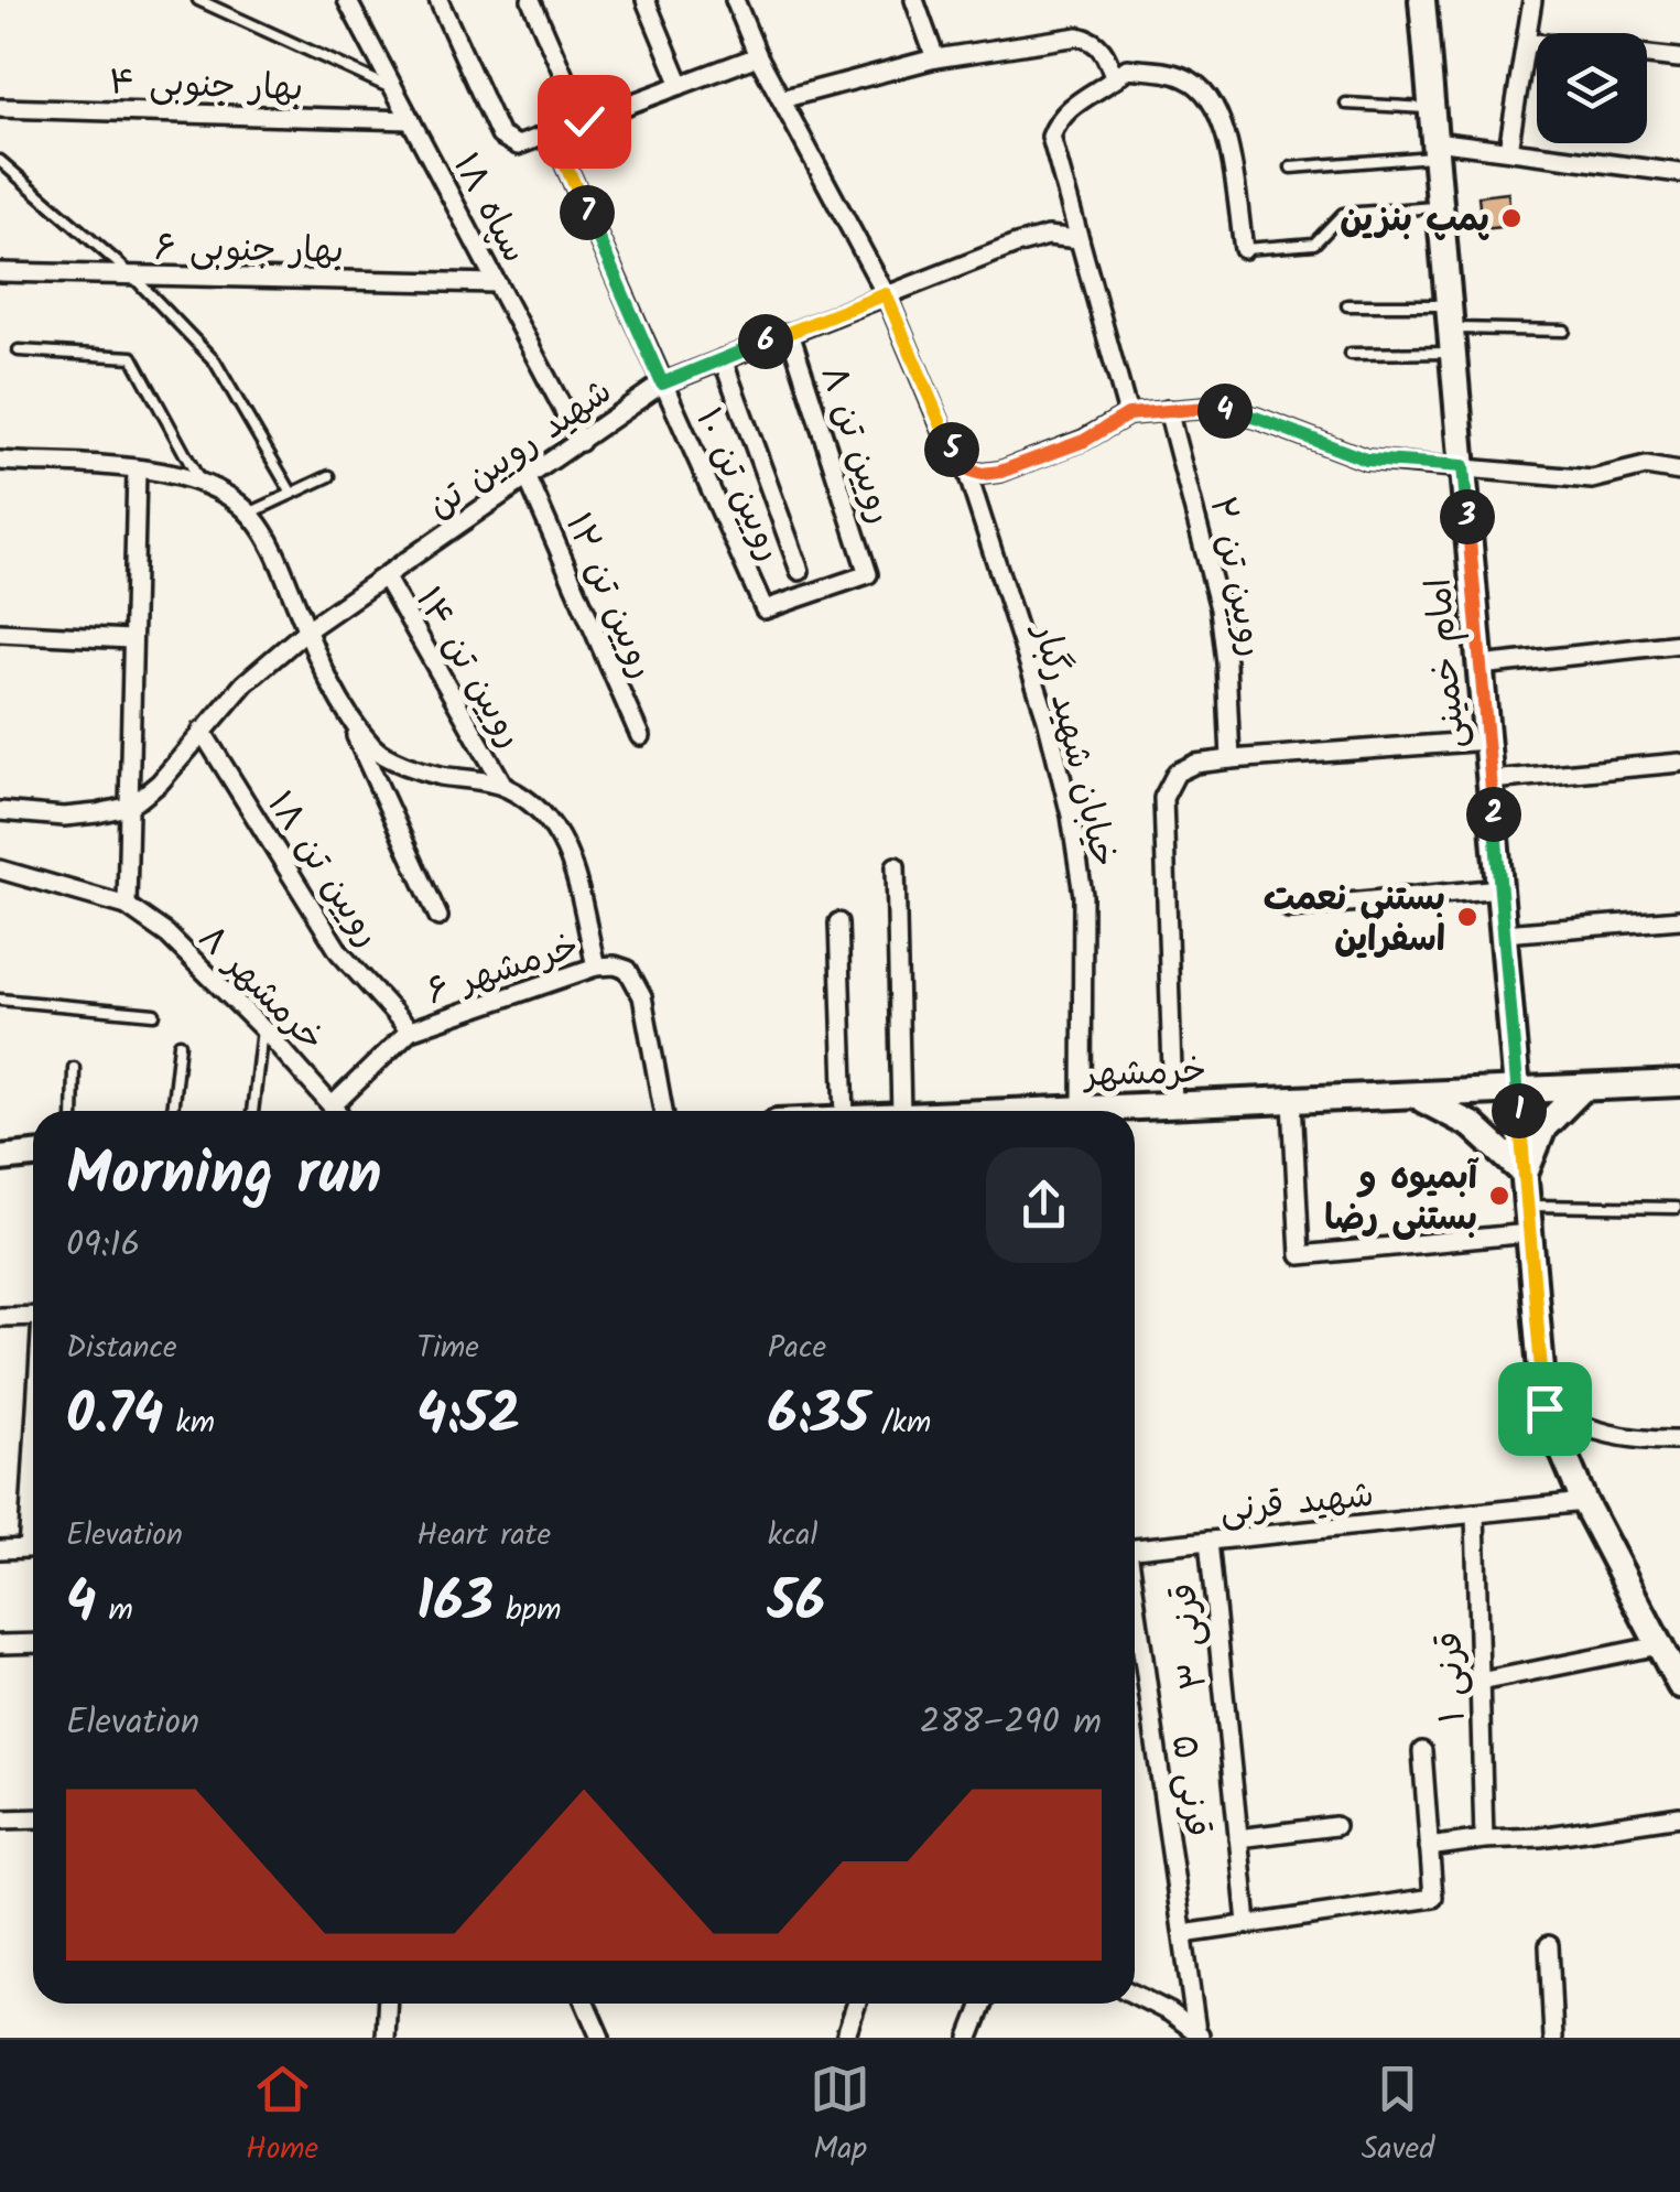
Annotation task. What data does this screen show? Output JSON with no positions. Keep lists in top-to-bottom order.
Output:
{
  "streets": {
    "main road": ["امام خمینی", "خرمشهر"],
    "street": [
      "بهار جنوبی ۴",
      "سپاه ۱۸",
      "بهار جنوبی ۶",
      "رویین تن ۸",
      "شهید رویین تن",
      "رویین تن ۱۰",
      "رویین تن ۲",
      "رویین تن ۱۲",
      "رویین تن ۱۴",
      "خیابان شهید رگبار",
      "رویین تن ۱۸",
      "خرمشهر ۶",
      "خرمشهر ۸",
      "شهید قرنی",
      "قرنی ۳",
      "قرنی ۱",
      "قرنی ۵"
    ]
  },
  "crossings": [
    ["بهار جنوبی ۴", "سپاه ۱۸"],
    ["سپاه ۱۸", "بهار جنوبی ۶"],
    ["سپاه ۱۸", "شهید رویین تن"],
    ["رویین تن ۸", "شهید رویین تن"],
    ["رویین تن ۸", "رویین تن ۱۰"],
    ["شهید رویین تن", "رویین تن ۱۰"],
    ["شهید رویین تن", "رویین تن ۱۲"],
    ["شهید رویین تن", "رویین تن ۱۴"],
    ["شهید رویین تن", "خیابان شهید رگبار"],
    ["شهید رویین تن", "رویین تن ۱۸"],
    ["امام خمینی", "خرمشهر"],
    ["امام خمینی", "شهید قرنی"],
    ["خیابان شهید رگبار", "خرمشهر"],
    ["رویین تن ۱۸", "خرمشهر ۶"],
    ["خرمشهر ۶", "خرمشهر ۸"],
    ["شهید قرنی", "قرنی ۳"],
    ["شهید قرنی", "قرنی ۱"]
  ],
  "places": ["پمپ بنزین", "بستنی نعمت اسفراین", "آبمیوه و بستنی رضا"],
  "page": {
    "pins": [
      "7",
      "6",
      "4",
      "5",
      "3",
      "2",
      "1"
    ],
    "heading": ["Morning run", "09:16"],
    "stats": [
      ["Distance", "0.74 km"],
      ["Time", "4:52"],
      ["Pace", "6:35 /km"],
      ["Elevation", "4 m"],
      ["Heart rate", "163 bpm"],
      ["kcal", "56"]
    ],
    "chart": ["Elevation", "288–290 m"],
    "tabs": ["Home", "Map", "Saved"]
  }
}
